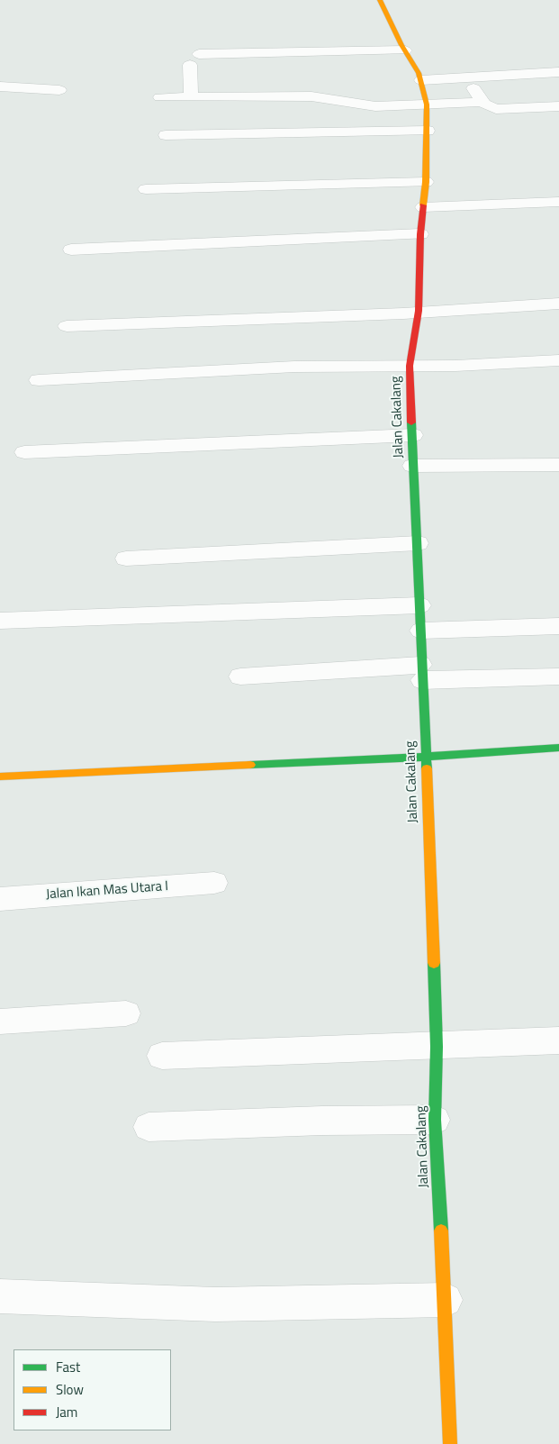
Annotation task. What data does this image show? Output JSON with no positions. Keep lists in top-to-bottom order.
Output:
{
  "streets": {
    "street": ["Jalan Cakalang", "Jalan Ikan Mas Utara I"]
  },
  "legend": ["Fast", "Slow", "Jam"]
}
